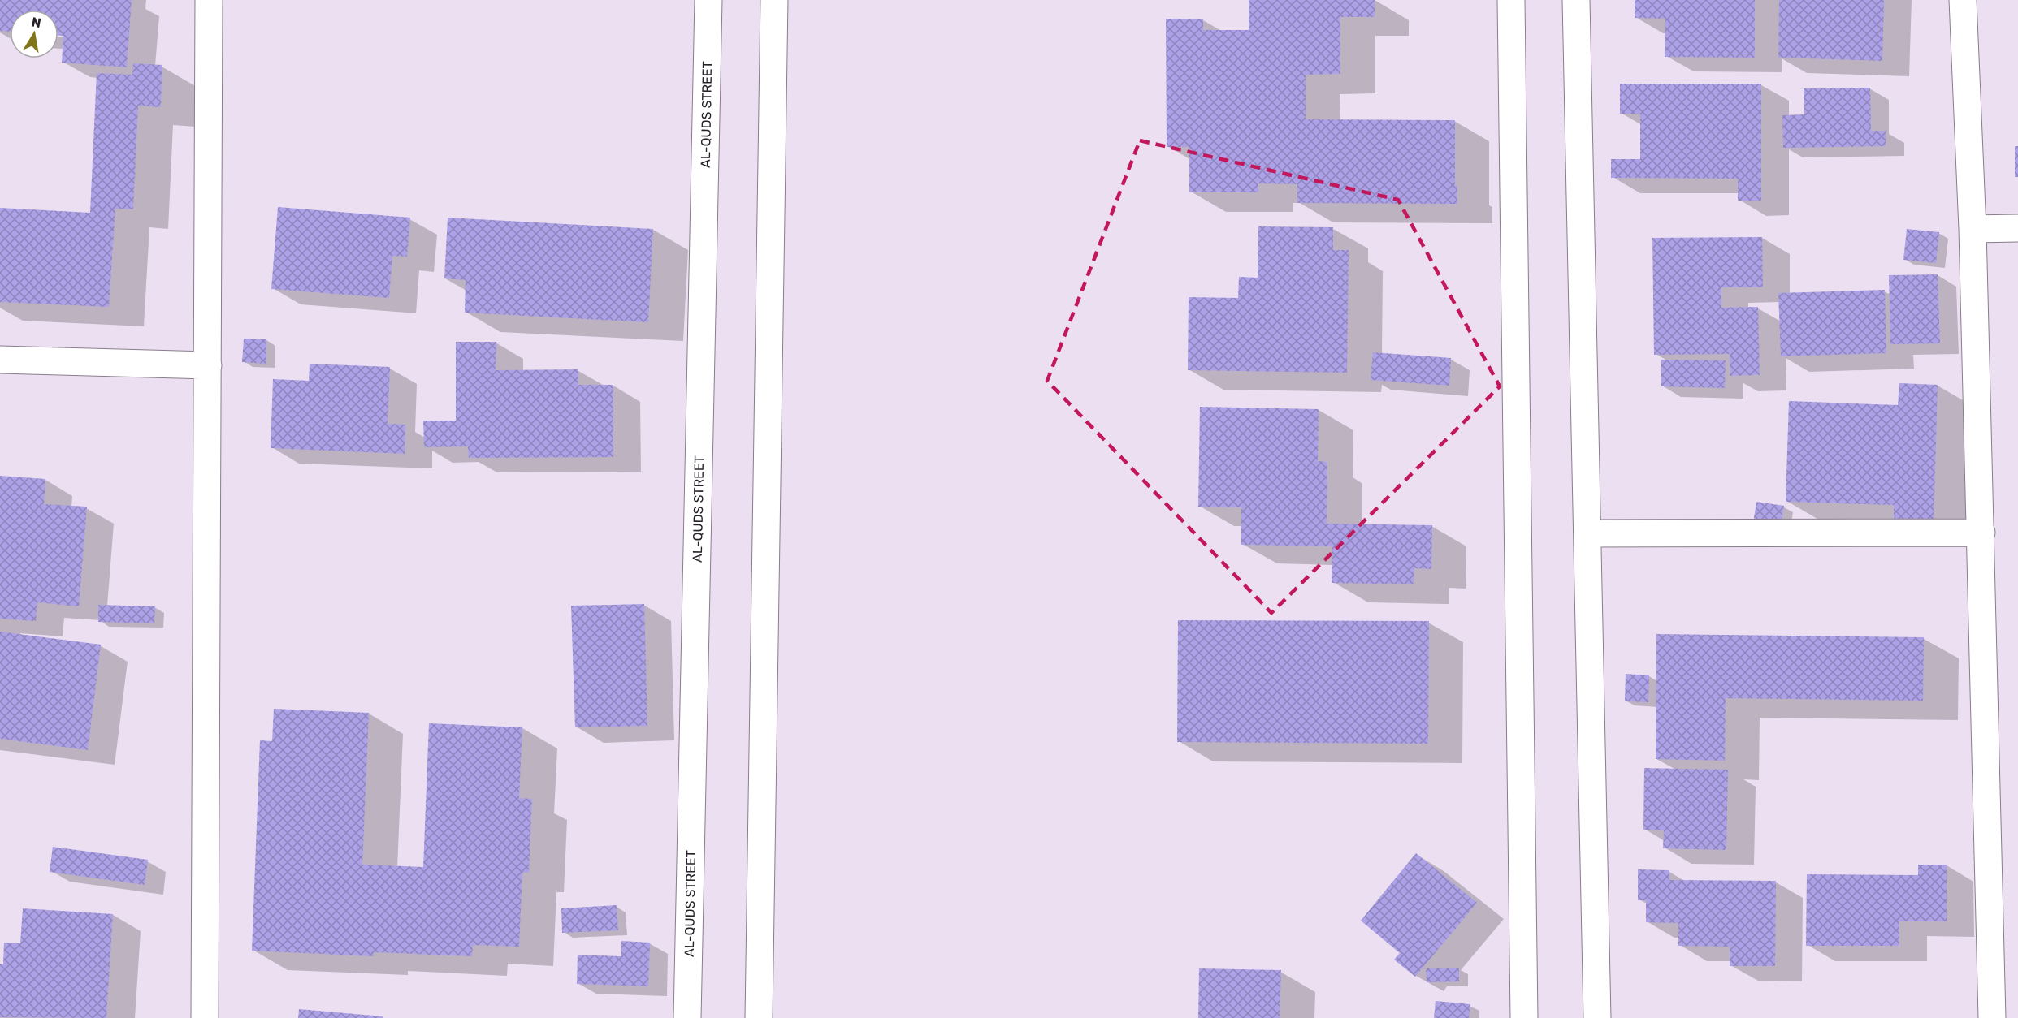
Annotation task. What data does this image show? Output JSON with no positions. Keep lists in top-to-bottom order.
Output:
{
  "streets": {
    "street": ["AL-QUDS STREET"]
  },
  "north": "top"
}
